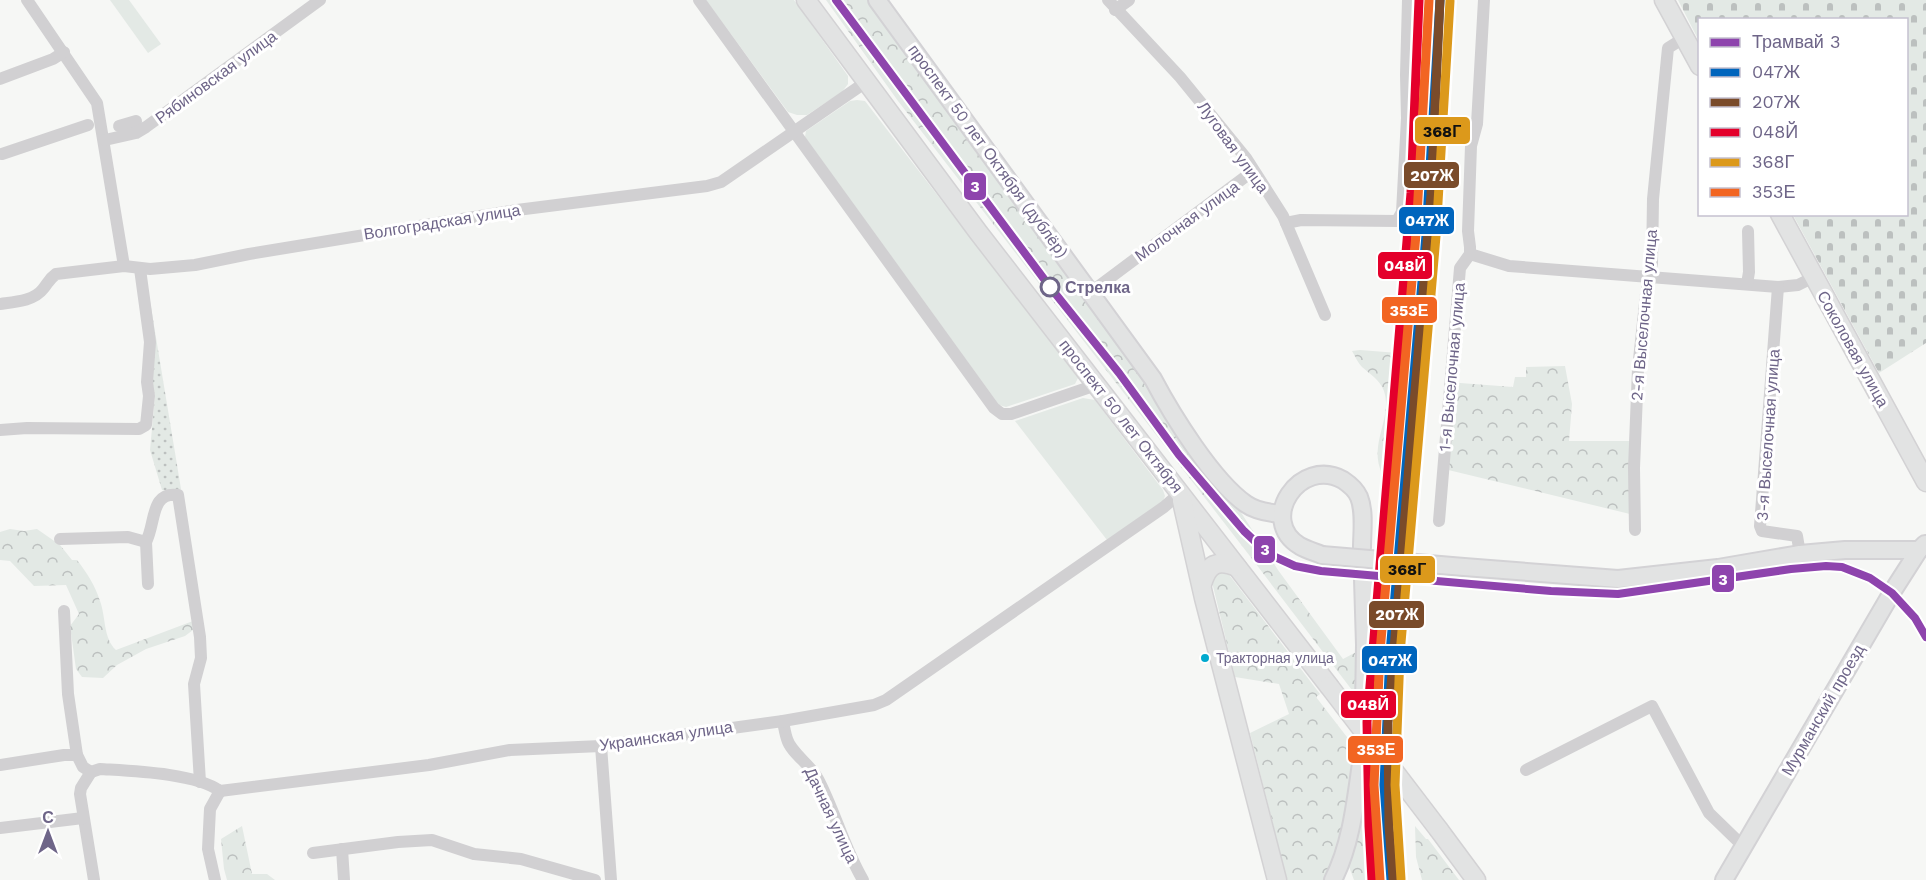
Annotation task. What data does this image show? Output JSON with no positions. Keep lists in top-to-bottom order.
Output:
{
  "streets": {
    "main road": ["Соколовая улица", "проспект 50 лет Октября"],
    "street": [
      "Рябиновская улица",
      "Луговая улица",
      "проспект 50 лет Октября (дублёр)",
      "Молочная улица",
      "Волгоградская улица",
      "2-я Выселочная улица",
      "1-я Выселочная улица",
      "3-я Выселочная улица",
      "Мурманский проезд",
      "Украинская улица",
      "Дачная улица"
    ]
  },
  "crossings": [
    ["Луговая улица", "Молочная улица"],
    ["проспект 50 лет Октября (дублёр)", "Молочная улица"],
    ["Волгоградская улица", "проспект 50 лет Октября"],
    ["проспект 50 лет Октября", "Украинская улица"],
    ["Украинская улица", "Дачная улица"]
  ],
  "places": ["Стрелка", "Тракторная улица"],
  "lines": [
    "tram line 3",
    "transit line 047Ж",
    "transit line 207Ж",
    "transit line 048Й",
    "transit line 353Е",
    "transit line 368Г"
  ],
  "legend": [
    "Трамвай 3",
    "047Ж",
    "207Ж",
    "048Й",
    "368Г",
    "353Е"
  ],
  "north": "top"
}
